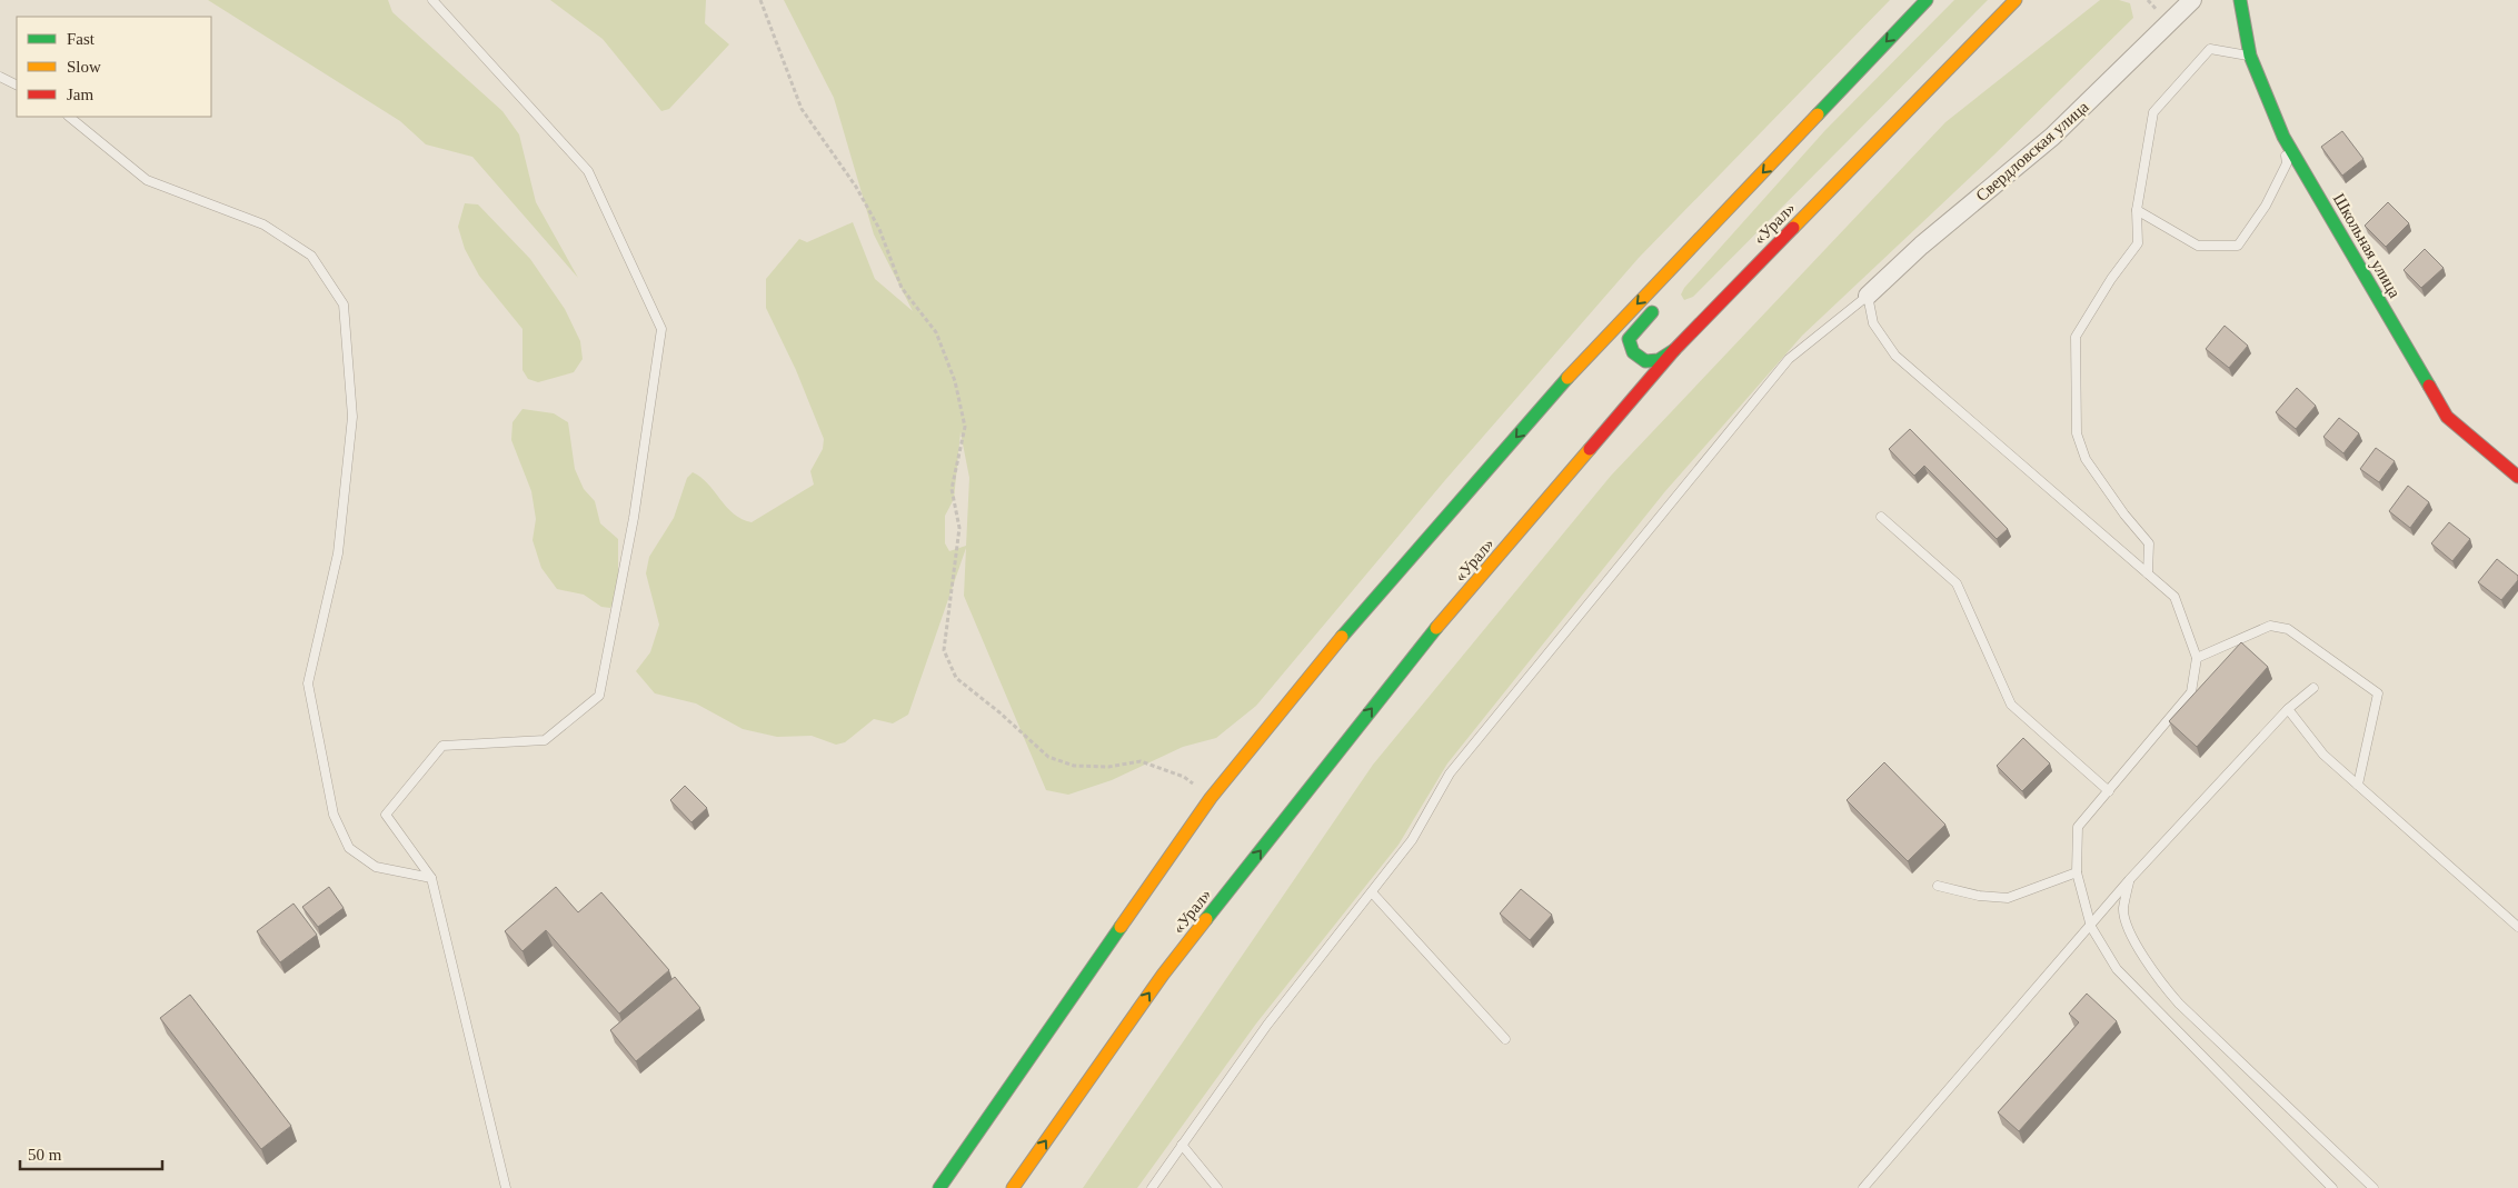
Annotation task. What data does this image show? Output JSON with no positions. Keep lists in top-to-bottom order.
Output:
{
  "streets": {
    "main road": ["«Урал»", "Школьная улица"],
    "street": ["Свердловская улица"]
  },
  "legend": ["Fast", "Slow", "Jam"],
  "scale_bar": "50 m"
}
